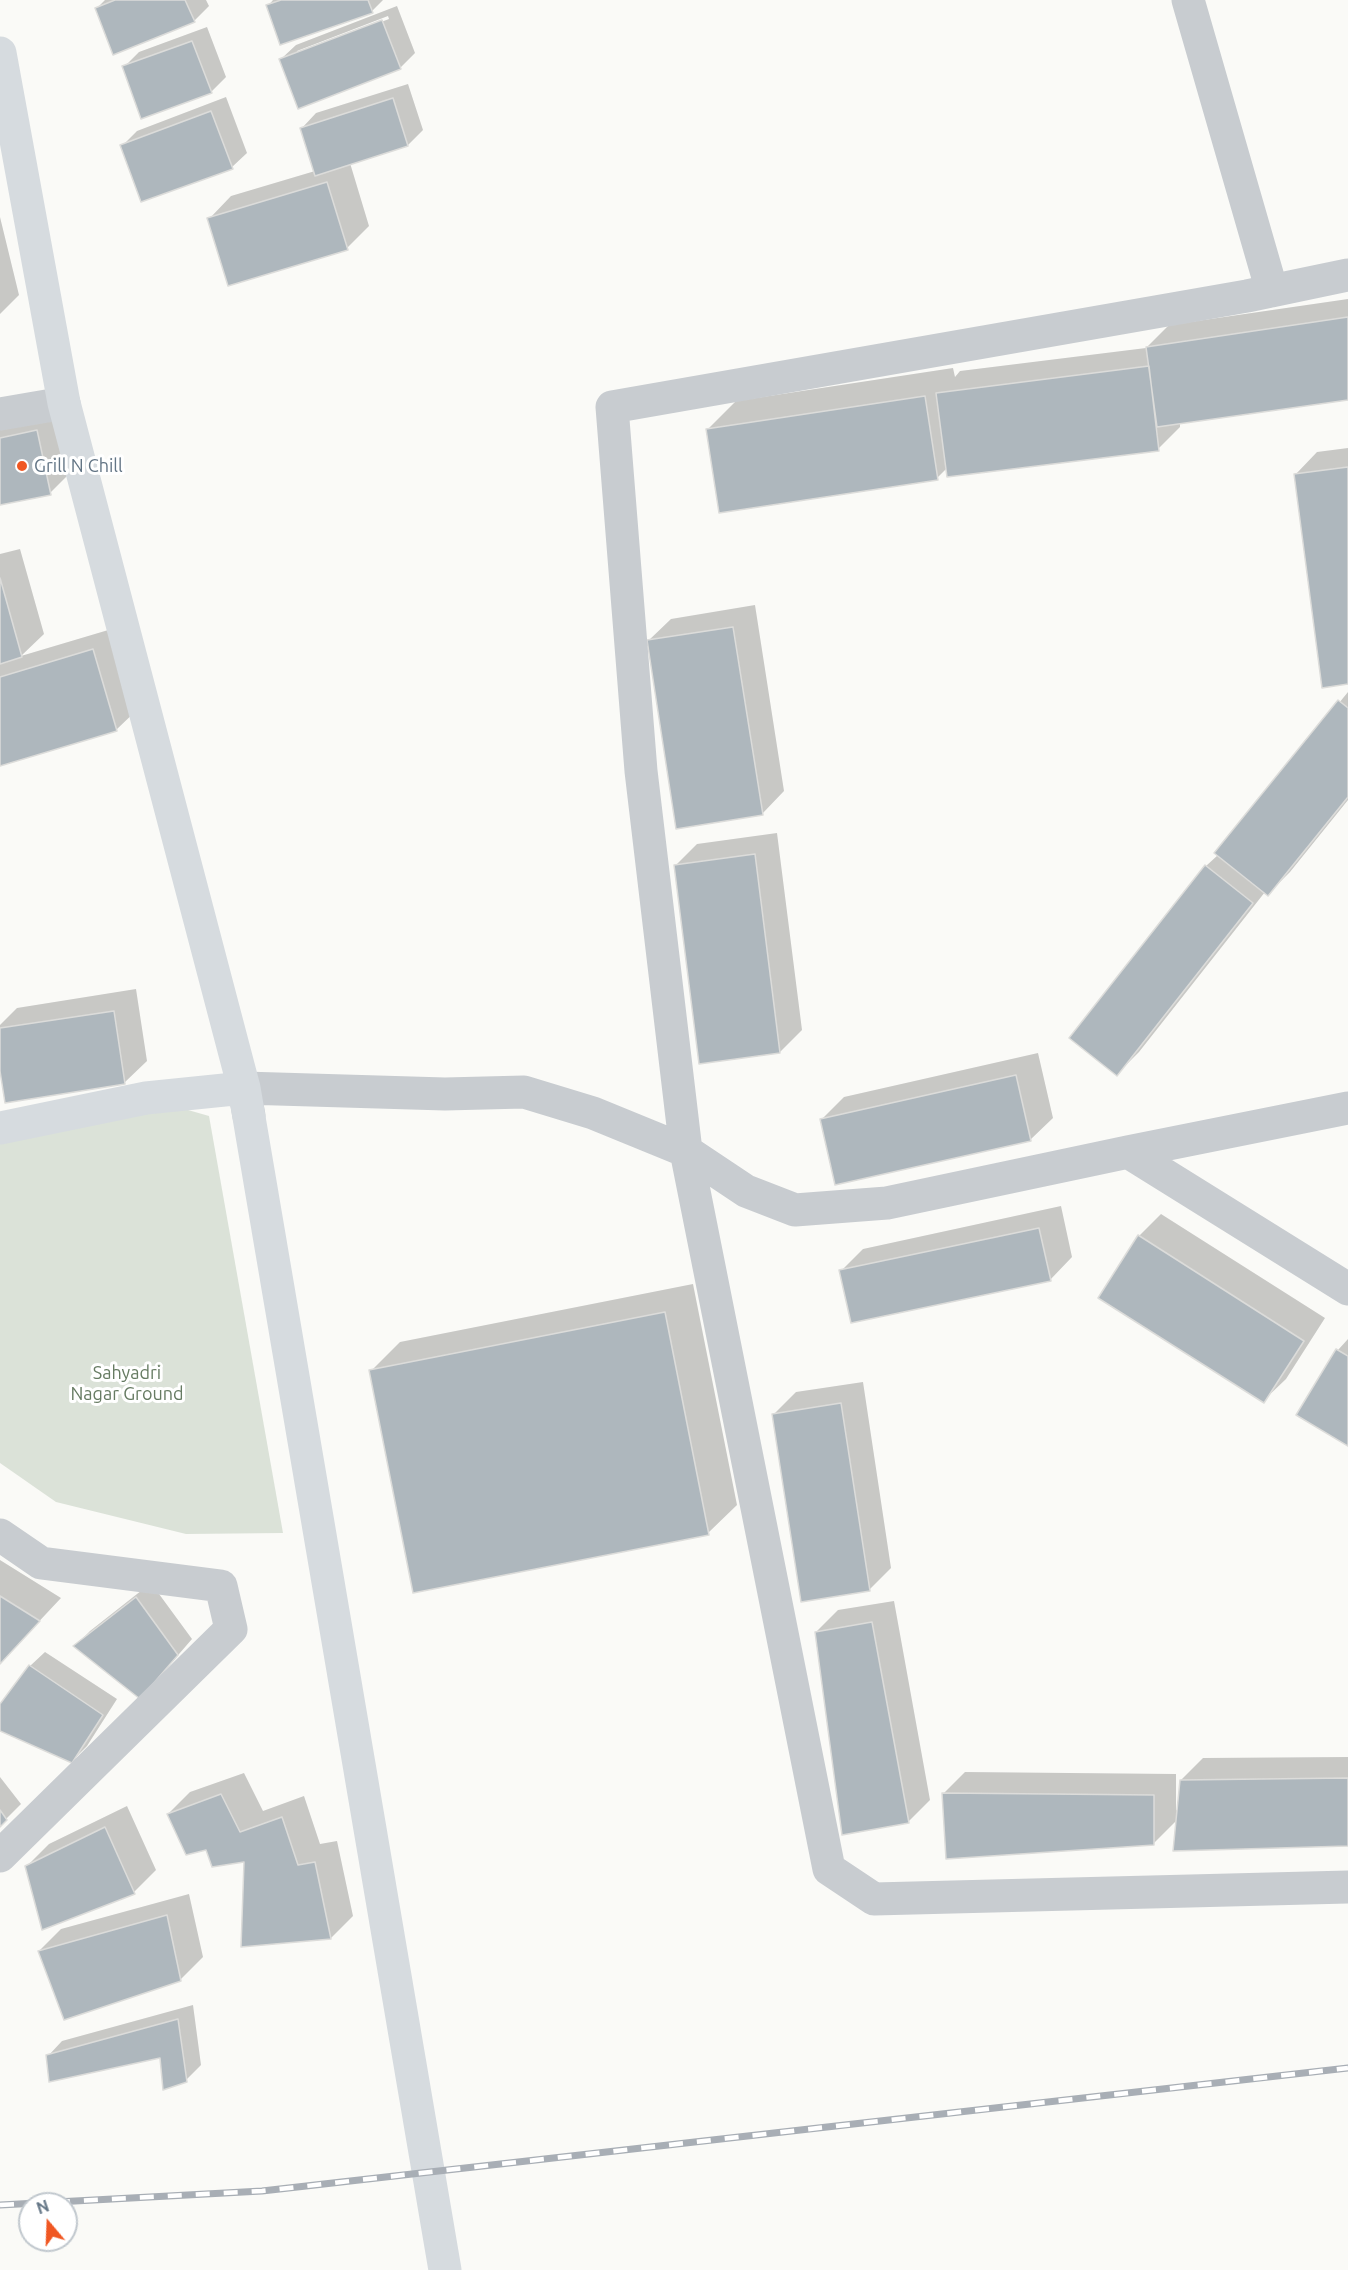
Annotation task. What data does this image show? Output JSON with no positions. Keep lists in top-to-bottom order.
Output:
{
  "parks": ["Sahyadri Nagar Ground"],
  "places": ["Grill N Chill"],
  "north": "top"
}
